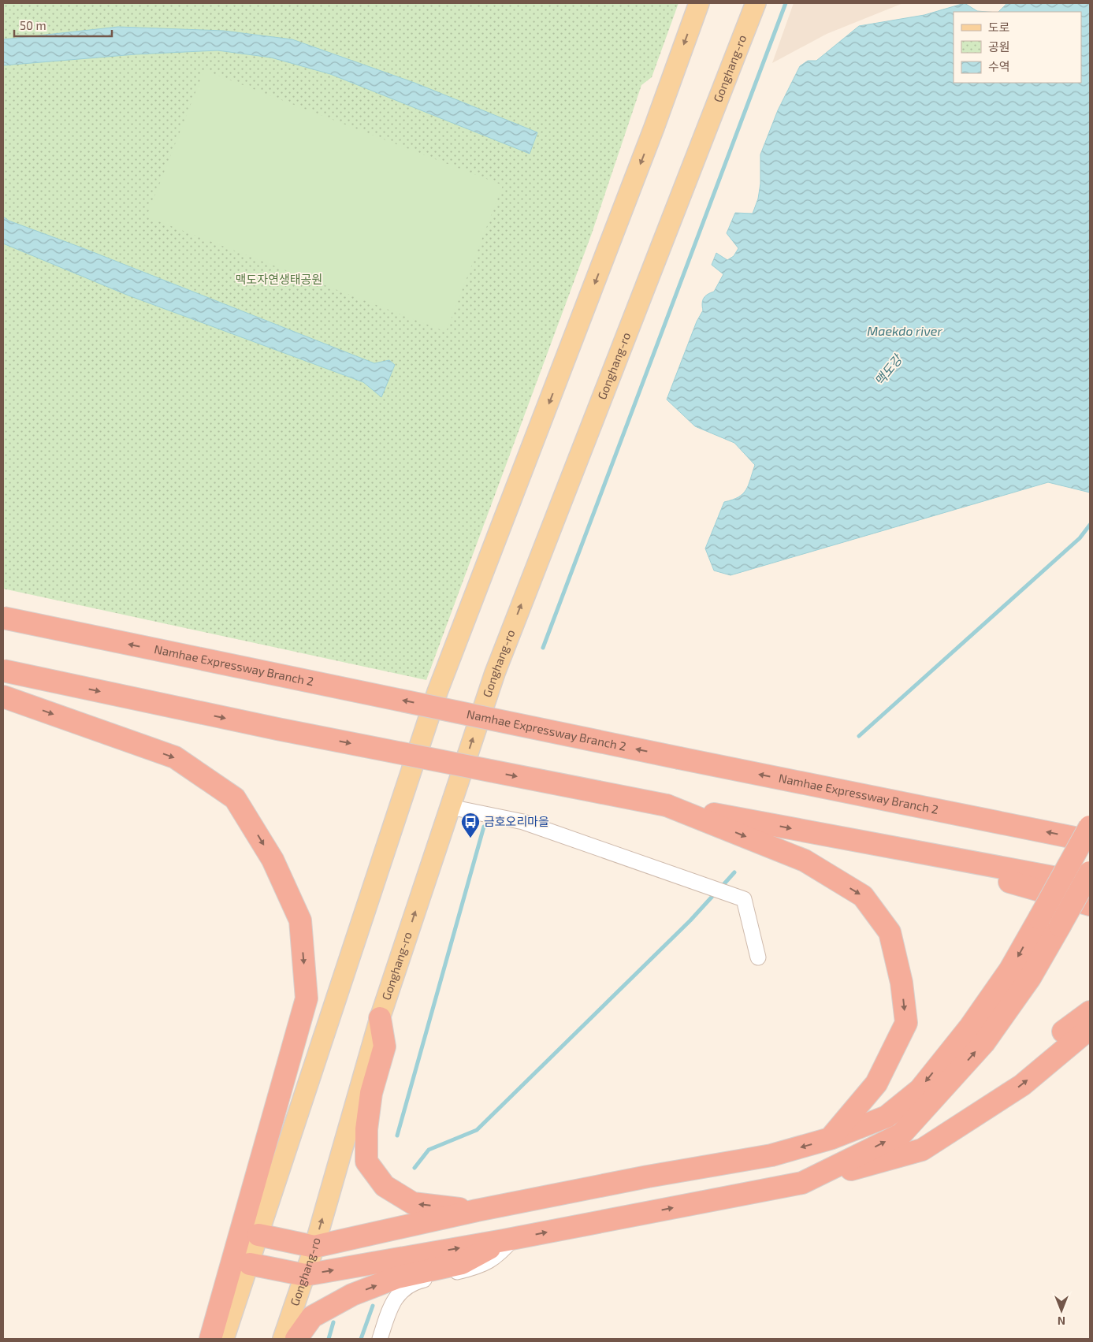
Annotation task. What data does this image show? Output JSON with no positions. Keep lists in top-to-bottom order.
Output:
{
  "streets": {
    "highway": ["Namhae Expressway Branch 2"],
    "main road": ["Gonghang-ro"]
  },
  "water": ["Maekdo river", "맥도강"],
  "parks": ["맥도자연생태공원"],
  "places": {
    "bus stop": ["금호오리마을"]
  },
  "legend": ["도로", "공원", "수역"],
  "scale_bar": "50 m",
  "north": "bottom"
}
